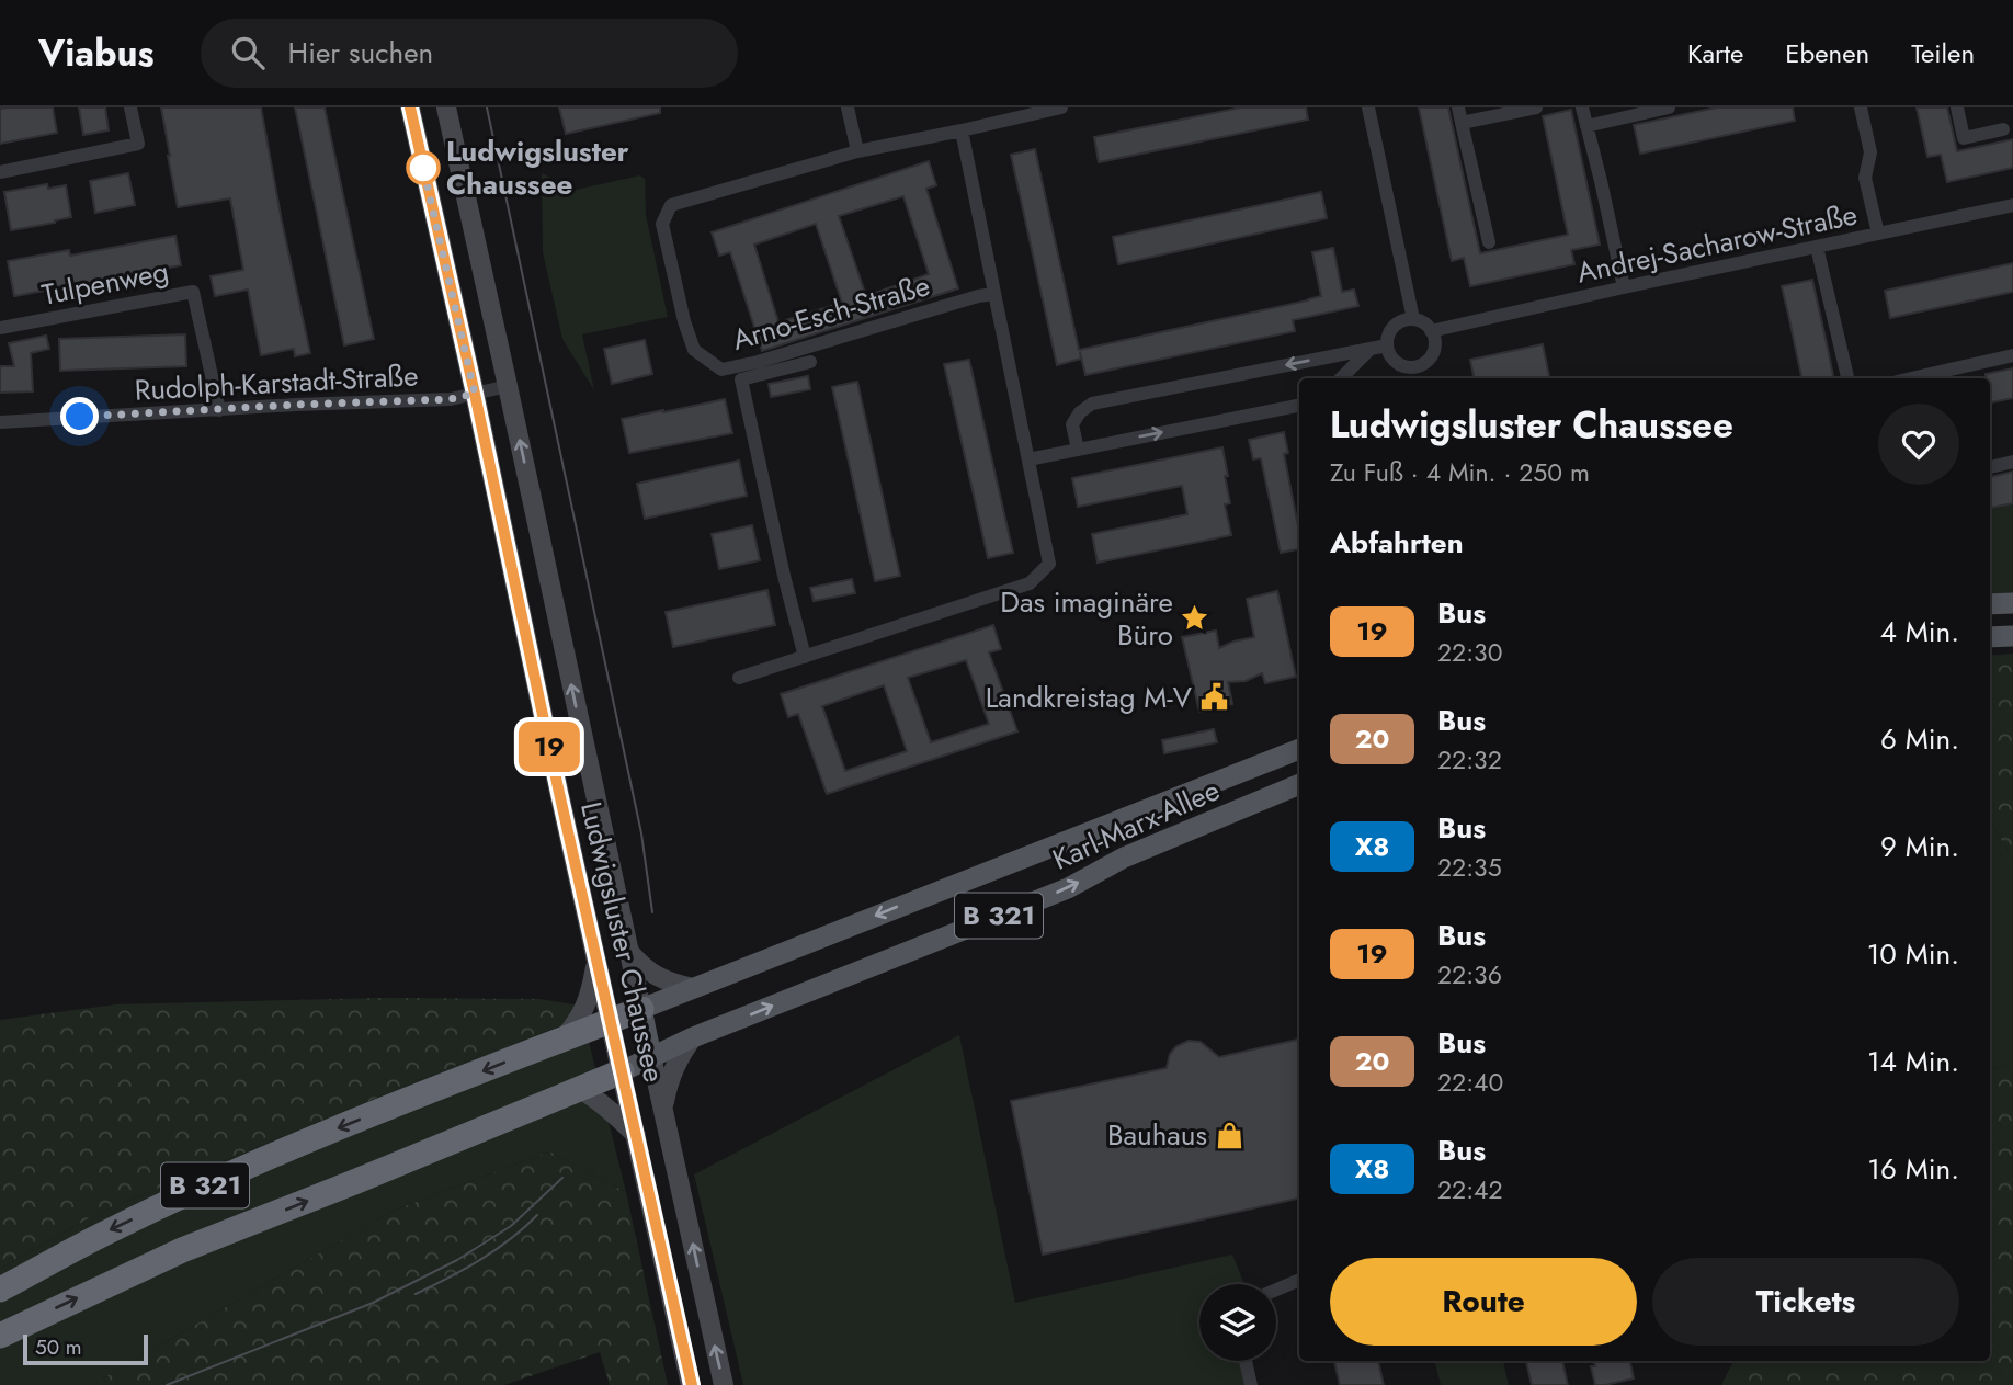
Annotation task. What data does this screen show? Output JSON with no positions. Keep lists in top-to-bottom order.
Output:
{
  "streets": {
    "highway": ["B 321"],
    "main road": ["Karl-Marx-Allee", "Ludwigsluster Chaussee"],
    "street": [
      "Andrej-Sacharow-Straße",
      "Tulpenweg",
      "Arno-Esch-Straße",
      "Rudolph-Karstadt-Straße"
    ]
  },
  "crossings": [
    ["Tulpenweg", "Rudolph-Karstadt-Straße"],
    ["Rudolph-Karstadt-Straße", "Ludwigsluster Chaussee"],
    ["Karl-Marx-Allee", "B 321"],
    ["B 321", "Ludwigsluster Chaussee"]
  ],
  "places": {
    "other": ["Ludwigsluster Chaussee"],
    "place": ["Das imaginäre Büro"],
    "public building": ["Landkreistag M-V"],
    "shop": ["Bauhaus"]
  },
  "lines": ["bus line 19"],
  "scale_bar": "50 m",
  "page": {
    "header": "Viabus",
    "search": "Hier suchen",
    "nav": ["Karte", "Ebenen", "Teilen"],
    "on_map": "19",
    "heading": [
      ["Ludwigsluster Chaussee", "Zu Fuß · 4 Min. · 250 m"],
      "Abfahrten"
    ],
    "list": [
      {
        "mark": "19",
        "name": "Bus",
        "note": "22:30",
        "value": "4 Min."
      },
      {
        "mark": "20",
        "name": "Bus",
        "note": "22:32",
        "value": "6 Min."
      },
      {
        "mark": "X8",
        "name": "Bus",
        "note": "22:35",
        "value": "9 Min."
      },
      {
        "mark": "19",
        "name": "Bus",
        "note": "22:36",
        "value": "10 Min."
      },
      {
        "mark": "20",
        "name": "Bus",
        "note": "22:40",
        "value": "14 Min."
      },
      {
        "mark": "X8",
        "name": "Bus",
        "note": "22:42",
        "value": "16 Min."
      }
    ],
    "buttons": ["Route", "Tickets"],
    "scale": "50 m"
  }
}
